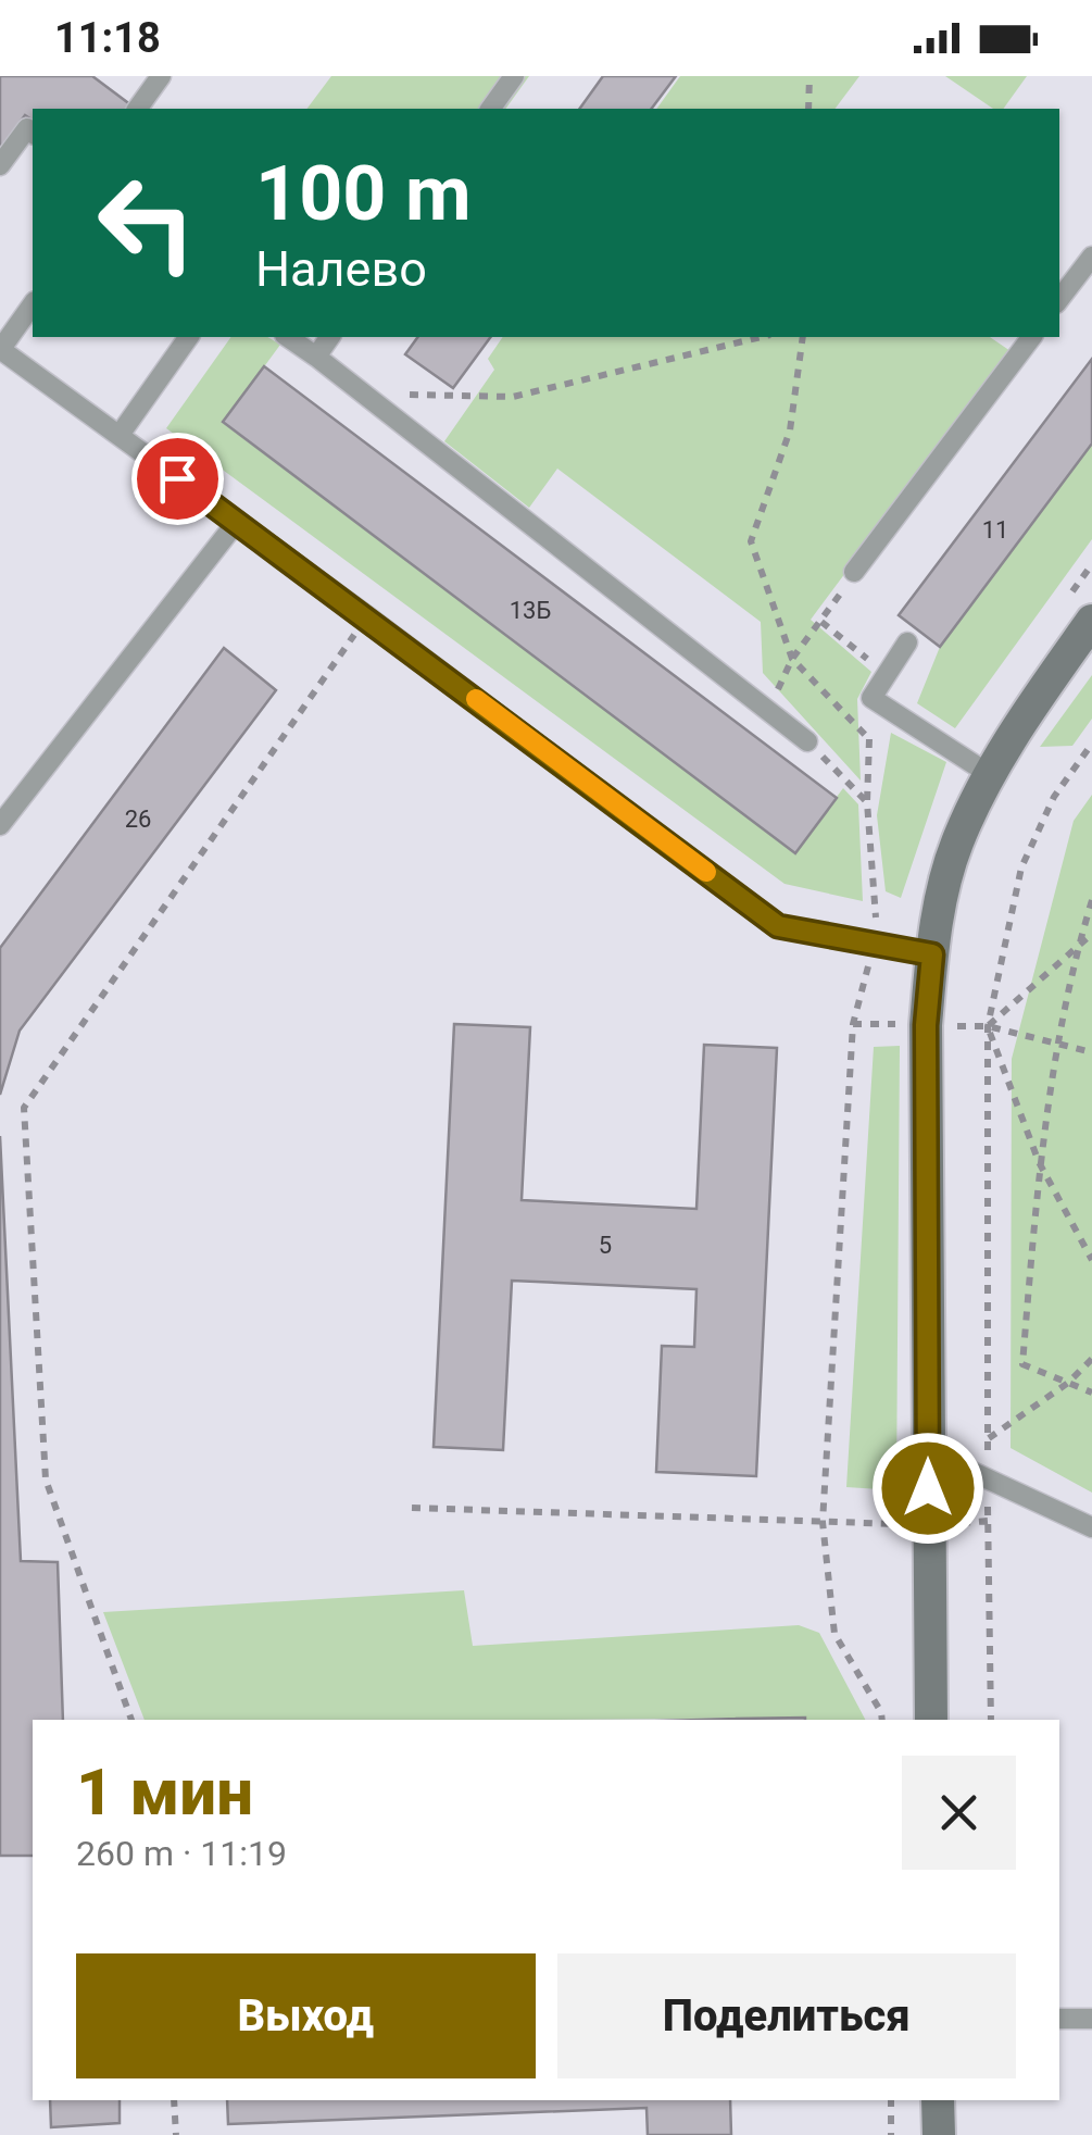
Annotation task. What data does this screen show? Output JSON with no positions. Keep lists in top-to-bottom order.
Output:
{
  "house_numbers": [
    "11",
    "13Б",
    "26",
    "5"
  ],
  "page": {
    "status": "11:18",
    "turn": ["100 m", "Налево"],
    "heading": ["1 мин", "260 m · 11:19"],
    "buttons": ["Выход", "Поделиться"]
  }
}
